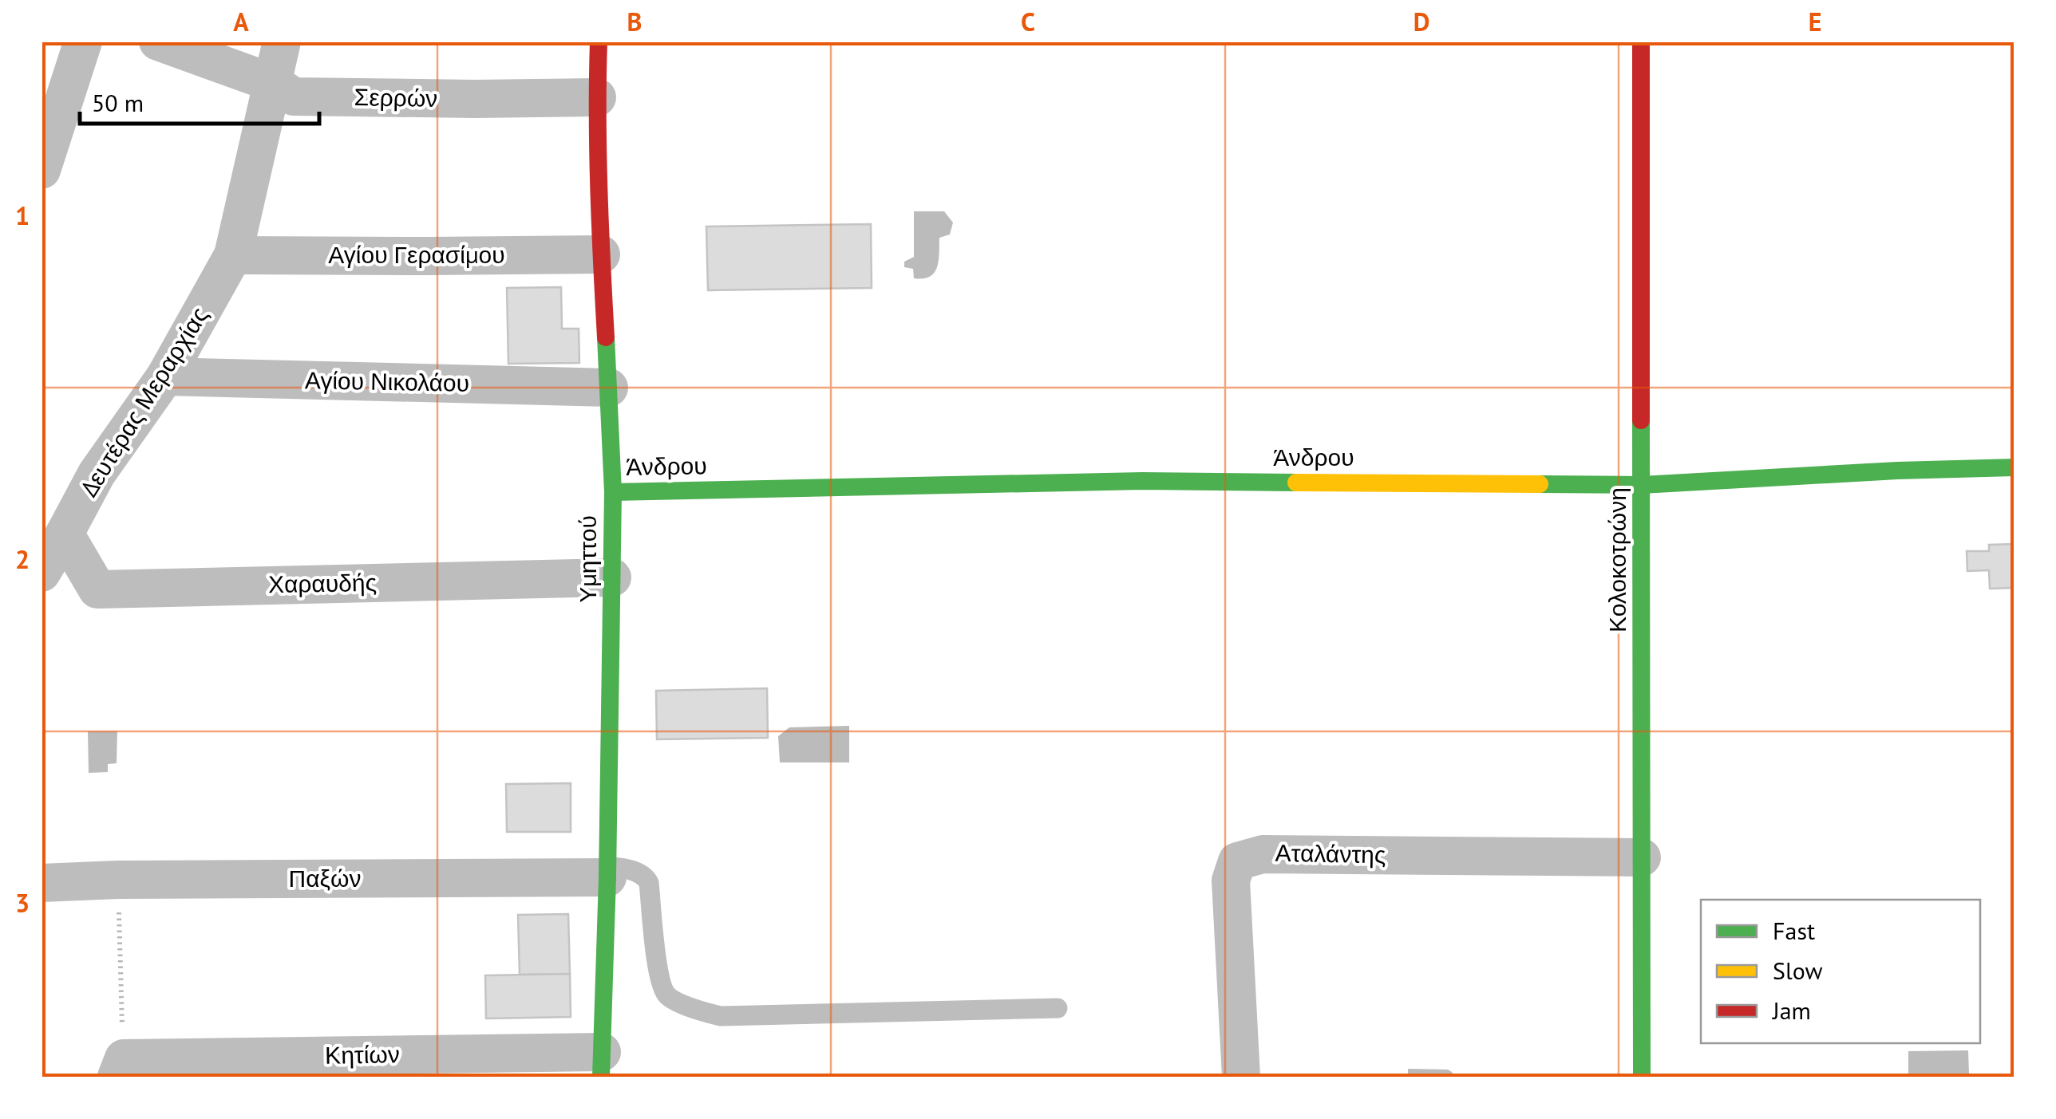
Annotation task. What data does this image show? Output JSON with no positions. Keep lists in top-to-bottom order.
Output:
{
  "streets": {
    "street": [
      "Σερρών",
      "Αγίου Γερασίμου",
      "Αγίου Νικολάου",
      "Δευτέρας Μεραρχίας",
      "Άνδρου",
      "Υμηττού",
      "Κολοκοτρώνη",
      "Χαραυδής",
      "Αταλάντης",
      "Παξών",
      "Κητίων"
    ]
  },
  "crossings": [
    ["Σερρών", "Δευτέρας Μεραρχίας"],
    ["Σερρών", "Υμηττού"],
    ["Αγίου Γερασίμου", "Δευτέρας Μεραρχίας"],
    ["Αγίου Γερασίμου", "Υμηττού"],
    ["Αγίου Νικολάου", "Δευτέρας Μεραρχίας"],
    ["Αγίου Νικολάου", "Υμηττού"],
    ["Δευτέρας Μεραρχίας", "Χαραυδής"],
    ["Άνδρου", "Υμηττού"],
    ["Άνδρου", "Κολοκοτρώνη"],
    ["Υμηττού", "Χαραυδής"],
    ["Υμηττού", "Παξών"],
    ["Υμηττού", "Κητίων"],
    ["Κολοκοτρώνη", "Αταλάντης"]
  ],
  "legend": ["Fast", "Slow", "Jam"],
  "scale_bar": "50 m",
  "grid": {
    "columns": [
      "A",
      "B",
      "C",
      "D",
      "E"
    ],
    "rows": ["1", "2", "3"]
  }
}
